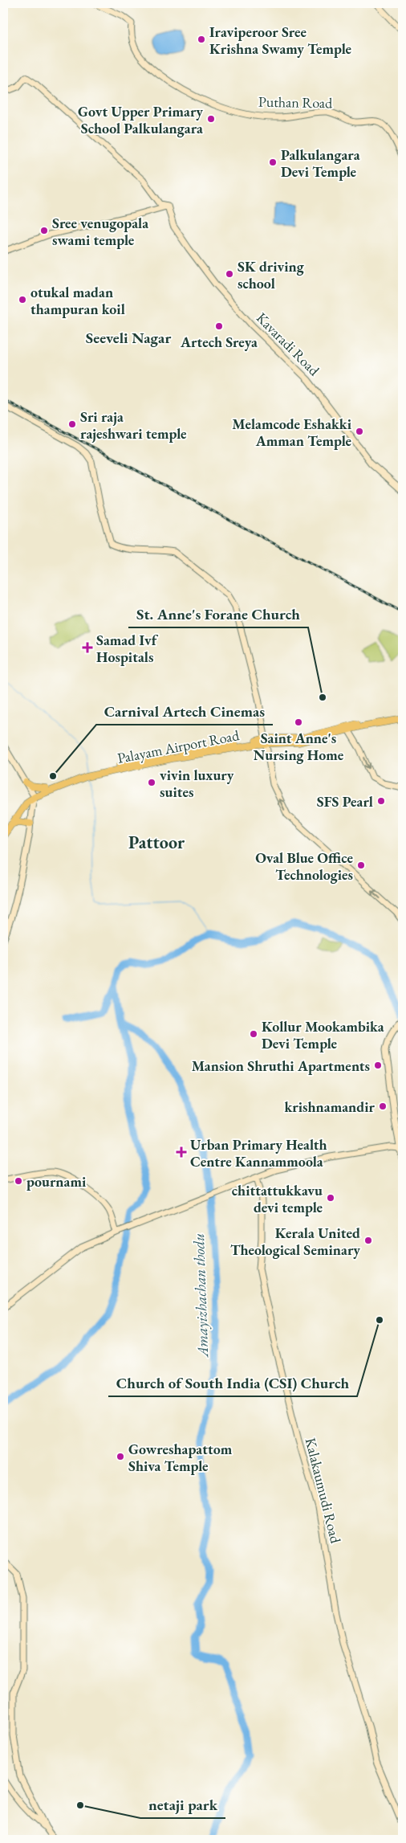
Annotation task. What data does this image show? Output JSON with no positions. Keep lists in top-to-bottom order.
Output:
{
  "streets": {
    "main road": ["Palayam Airport Road"],
    "street": ["Puthan Road", "Kavaradi Road", "Kalakaumudi Road"]
  },
  "districts": ["Seeveli Nagar", "Pattoor"],
  "water": ["Amayizhachan thodu"],
  "places": {
    "other": [
      "Iraviperoor Sree Krishna Swamy Temple",
      "Govt Upper Primary School Palkulangara",
      "Palkulangara Devi Temple",
      "Sree venugopala swami temple",
      "SK driving school",
      "otukal madan thampuran koil",
      "Artech Sreya",
      "Sri raja rajeshwari temple",
      "Melamcode Eshakki Amman Temple",
      "St. Anne's Forane Church",
      "Saint Anne's Nursing Home",
      "Carnival Artech Cinemas",
      "vivin luxury suites",
      "SFS Pearl",
      "Oval Blue Office Technologies",
      "Kollur Mookambika Devi Temple",
      "Mansion Shruthi Apartments",
      "krishnamandir",
      "pournami",
      "chittattukkavu devi temple",
      "Kerala United Theological Seminary",
      "Church of South India (CSI) Church",
      "Gowreshapattom Shiva Temple",
      "netaji park"
    ],
    "health": ["Samad Ivf Hospitals", "Urban Primary Health Centre Kannammoola"]
  }
}
